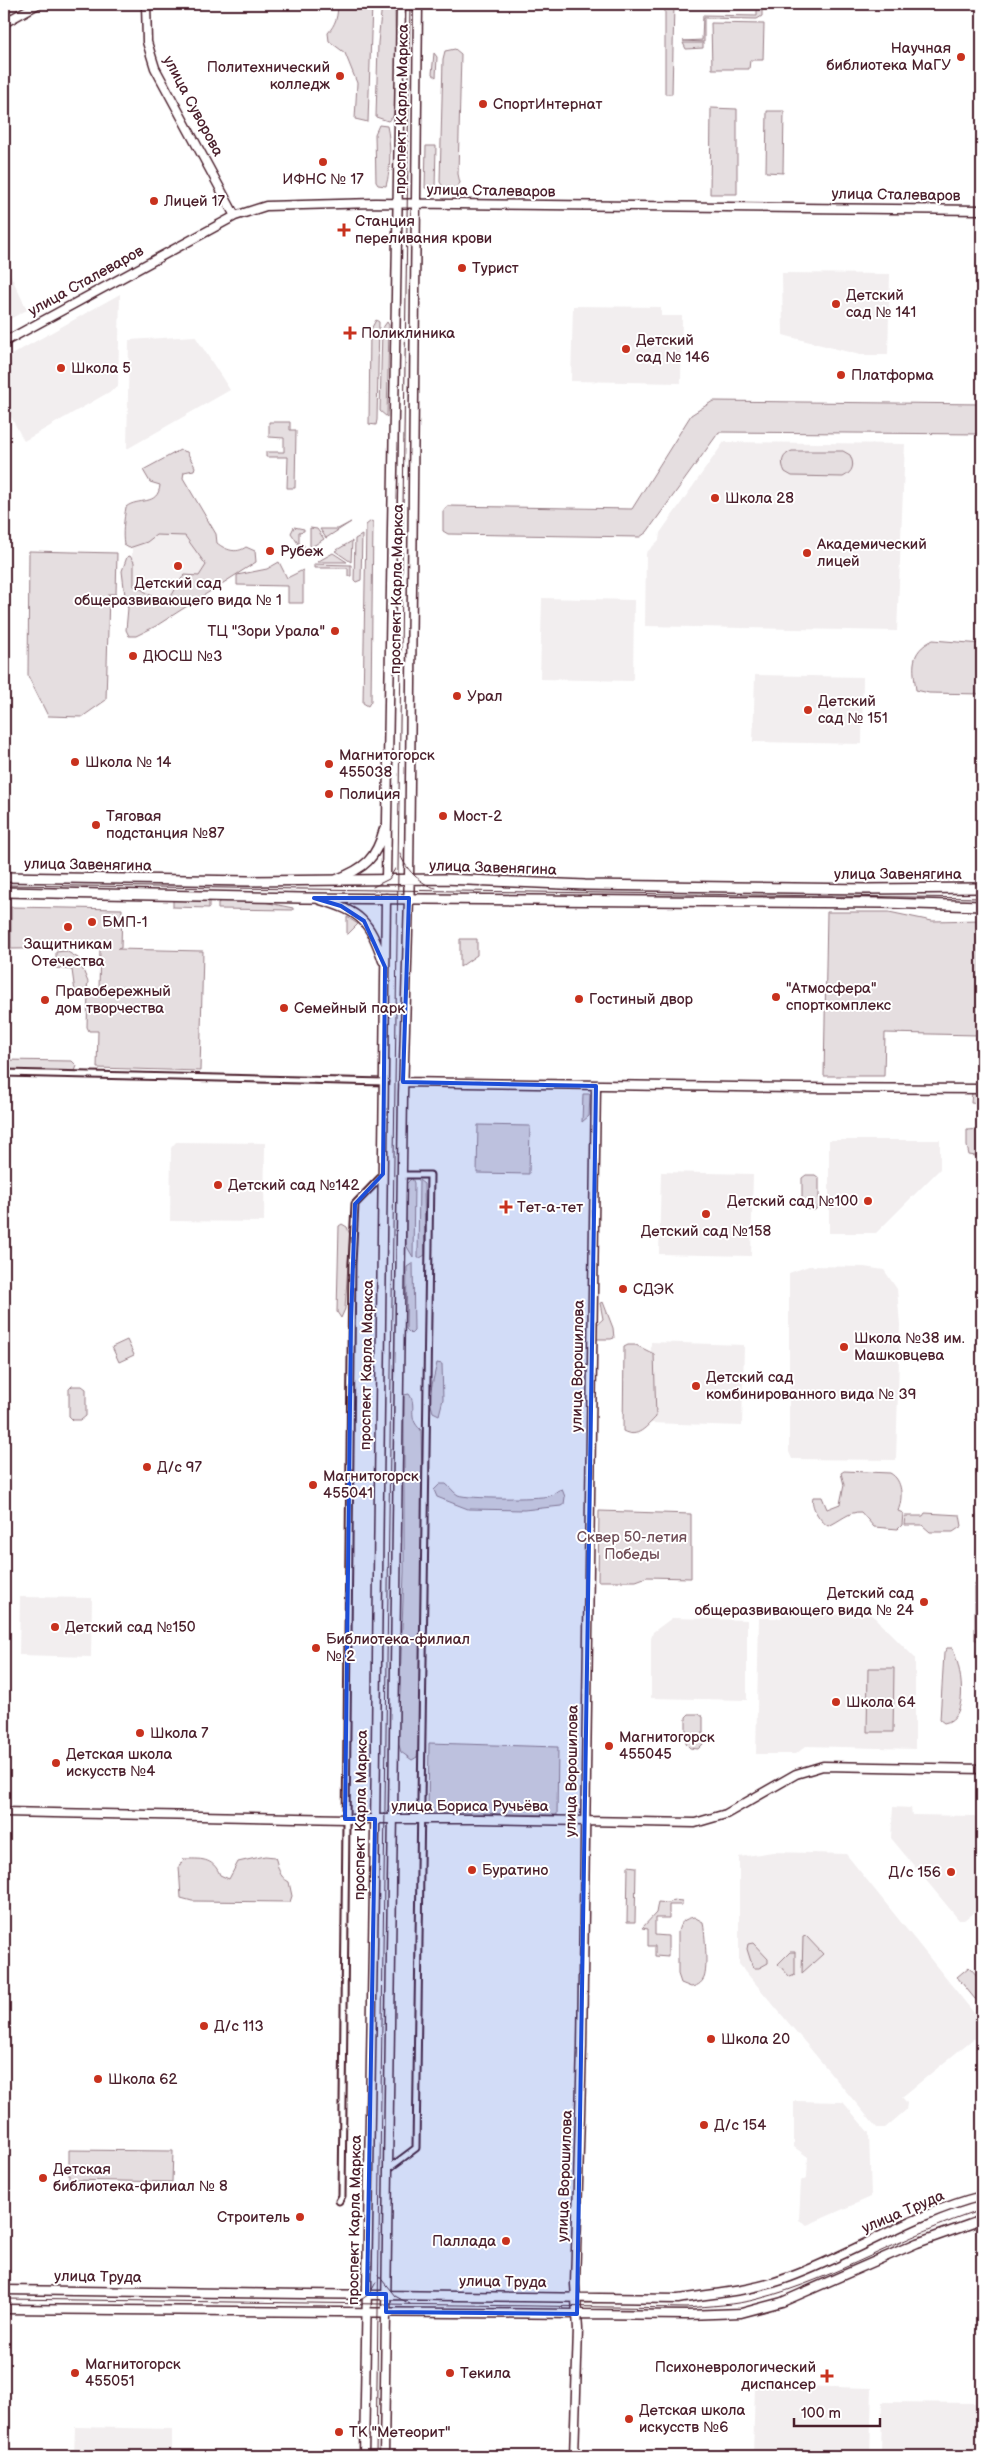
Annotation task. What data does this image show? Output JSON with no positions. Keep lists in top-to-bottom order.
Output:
{
  "streets": {
    "main road": [
      "улица Суворова",
      "проспект Карла Маркса",
      "улица Сталеваров",
      "улица Завенягина",
      "улица Ворошилова",
      "улица Бориса Ручьёва",
      "улица Труда"
    ]
  },
  "crossings": [
    ["улица Суворова", "улица Сталеваров"],
    ["проспект Карла Маркса", "улица Сталеваров"],
    ["проспект Карла Маркса", "улица Завенягина"],
    ["проспект Карла Маркса", "улица Бориса Ручьёва"],
    ["проспект Карла Маркса", "улица Труда"],
    ["улица Ворошилова", "улица Бориса Ручьёва"],
    ["улица Ворошилова", "улица Труда"]
  ],
  "parks": ["Сквер 50-летия Победы"],
  "places": {
    "other": [
      "Научная библиотека МаГУ",
      "Политехнический колледж",
      "СпортИнтернат",
      "ИФНС № 17",
      "Лицей 17",
      "Турист",
      "Детский сад № 141",
      "Детский сад № 146",
      "Школа 5",
      "Платформа",
      "Школа 28",
      "Рубеж",
      "Академический лицей",
      "Детский сад общеразвивающего вида № 1",
      "ТЦ \"Зори Урала\"",
      "ДЮСШ №3",
      "Урал",
      "Детский сад № 151",
      "Школа № 14",
      "Магнитогорск 455038",
      "Полиция",
      "Мост-2",
      "Тяговая подстанция №87",
      "БМП-1",
      "Защитникам Отечества",
      "\"Атмосфера\" спорткомплекс",
      "Гостиный двор",
      "Правобережный дом творчества",
      "Семейный парк",
      "Детский сад №142",
      "Детский сад №100",
      "Детский сад №158",
      "СДЭК",
      "Школа №38 им. Машковцева",
      "Детский сад комбинированного вида № 39",
      "Д/с 97",
      "Магнитогорск 455041",
      "Детский сад общеразвивающего вида № 24",
      "Детский сад №150",
      "Библиотека-филиал № 2",
      "Школа 64",
      "Школа 7",
      "Магнитогорск 455045",
      "Детская школа искусств №4",
      "Буратино",
      "Д/с 156",
      "Д/с 113",
      "Школа 20",
      "Школа 62",
      "Д/с 154",
      "Детская библиотека-филиал № 8",
      "Строитель",
      "Паллада",
      "Магнитогорск 455051",
      "Текила",
      "Детская школа искусств №6",
      "ТК \"Метеорит\""
    ],
    "health": [
      "Станция переливания крови",
      "Поликлиника",
      "Тет-а-тет",
      "Психоневрологический диспансер"
    ]
  },
  "scale_bar": "100 m"
}
